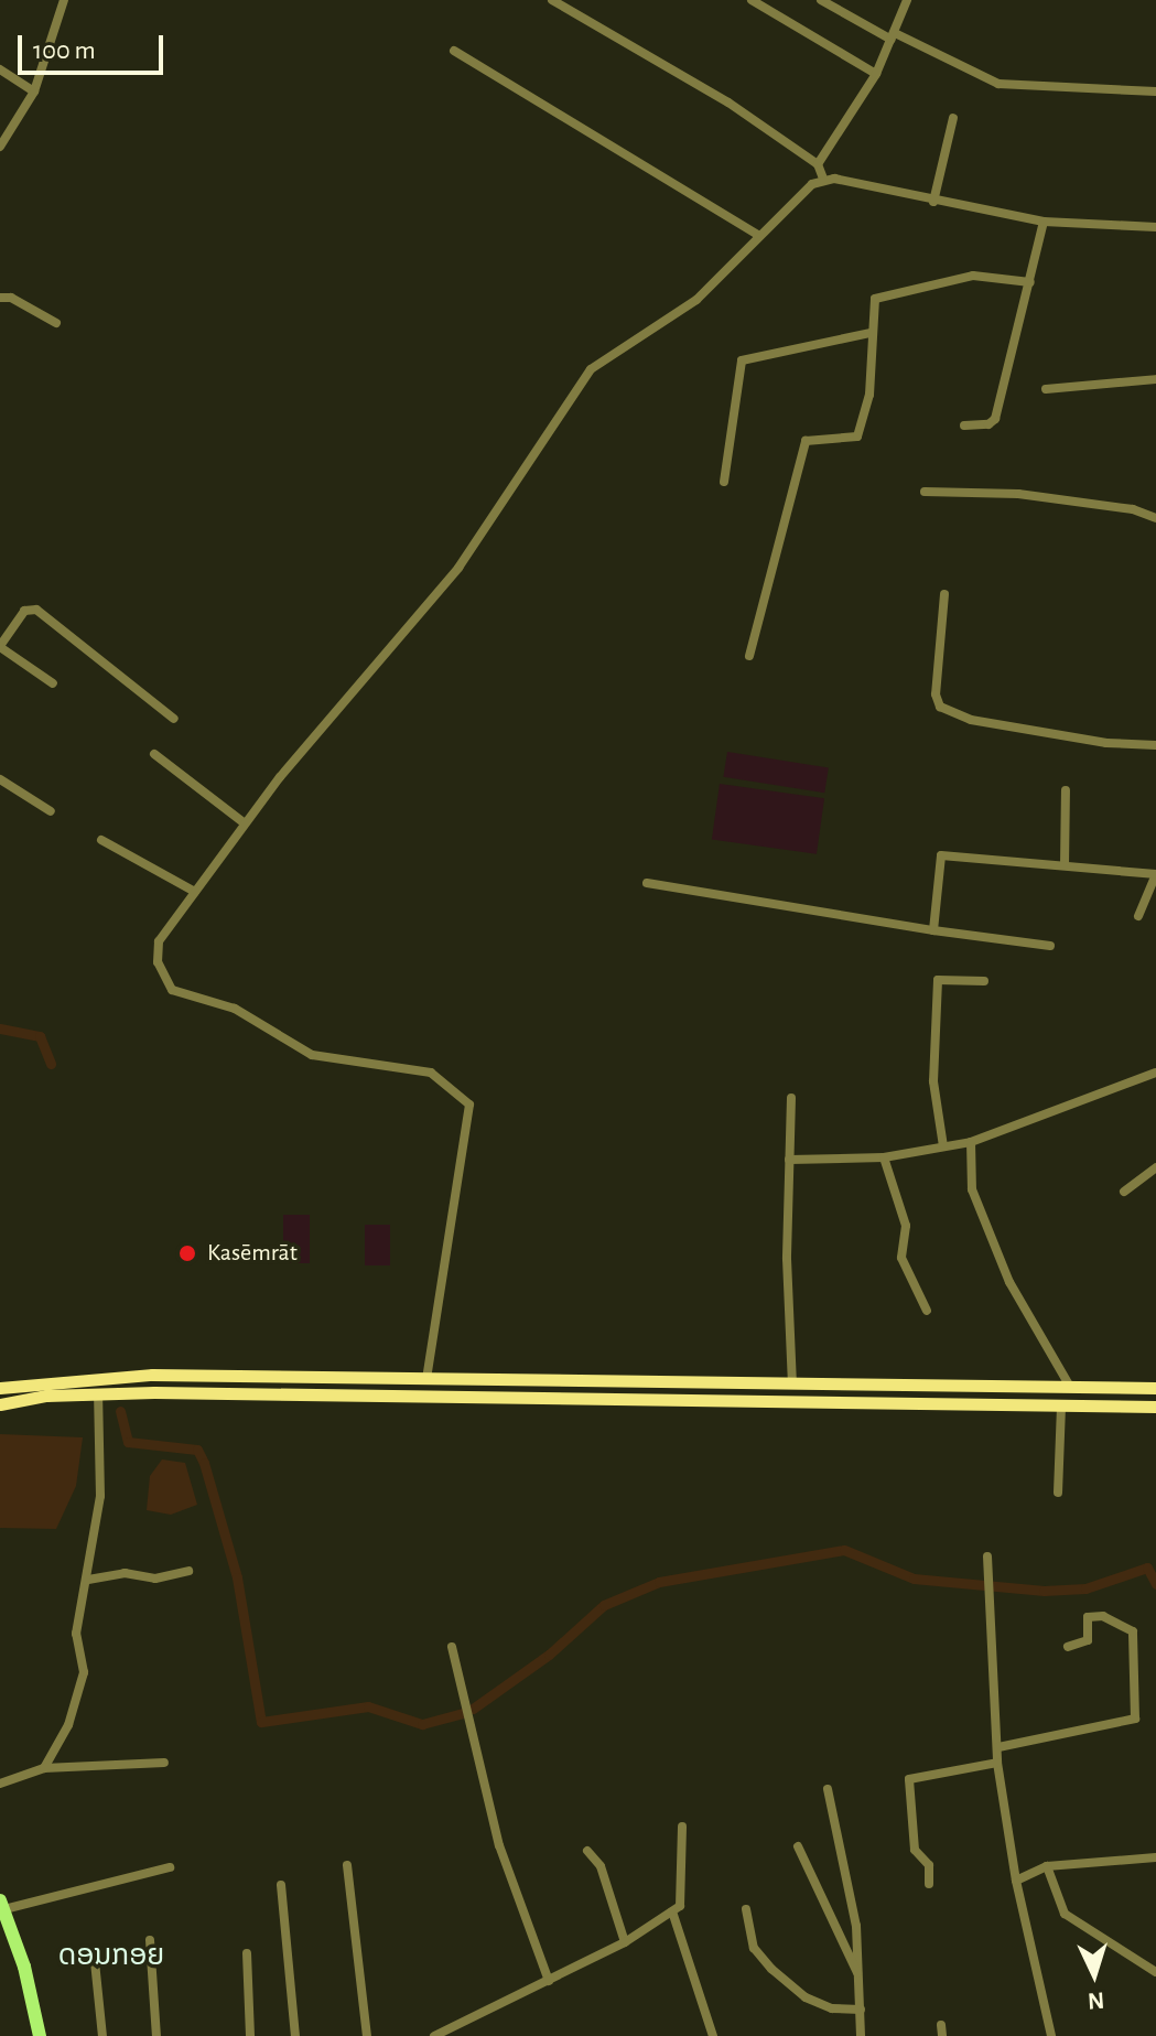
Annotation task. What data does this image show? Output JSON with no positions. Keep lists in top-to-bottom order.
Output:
{
  "districts": ["ດອນກອຍ"],
  "places": ["Kasēmrāt"],
  "scale_bar": "100 m",
  "north": "bottom"
}
